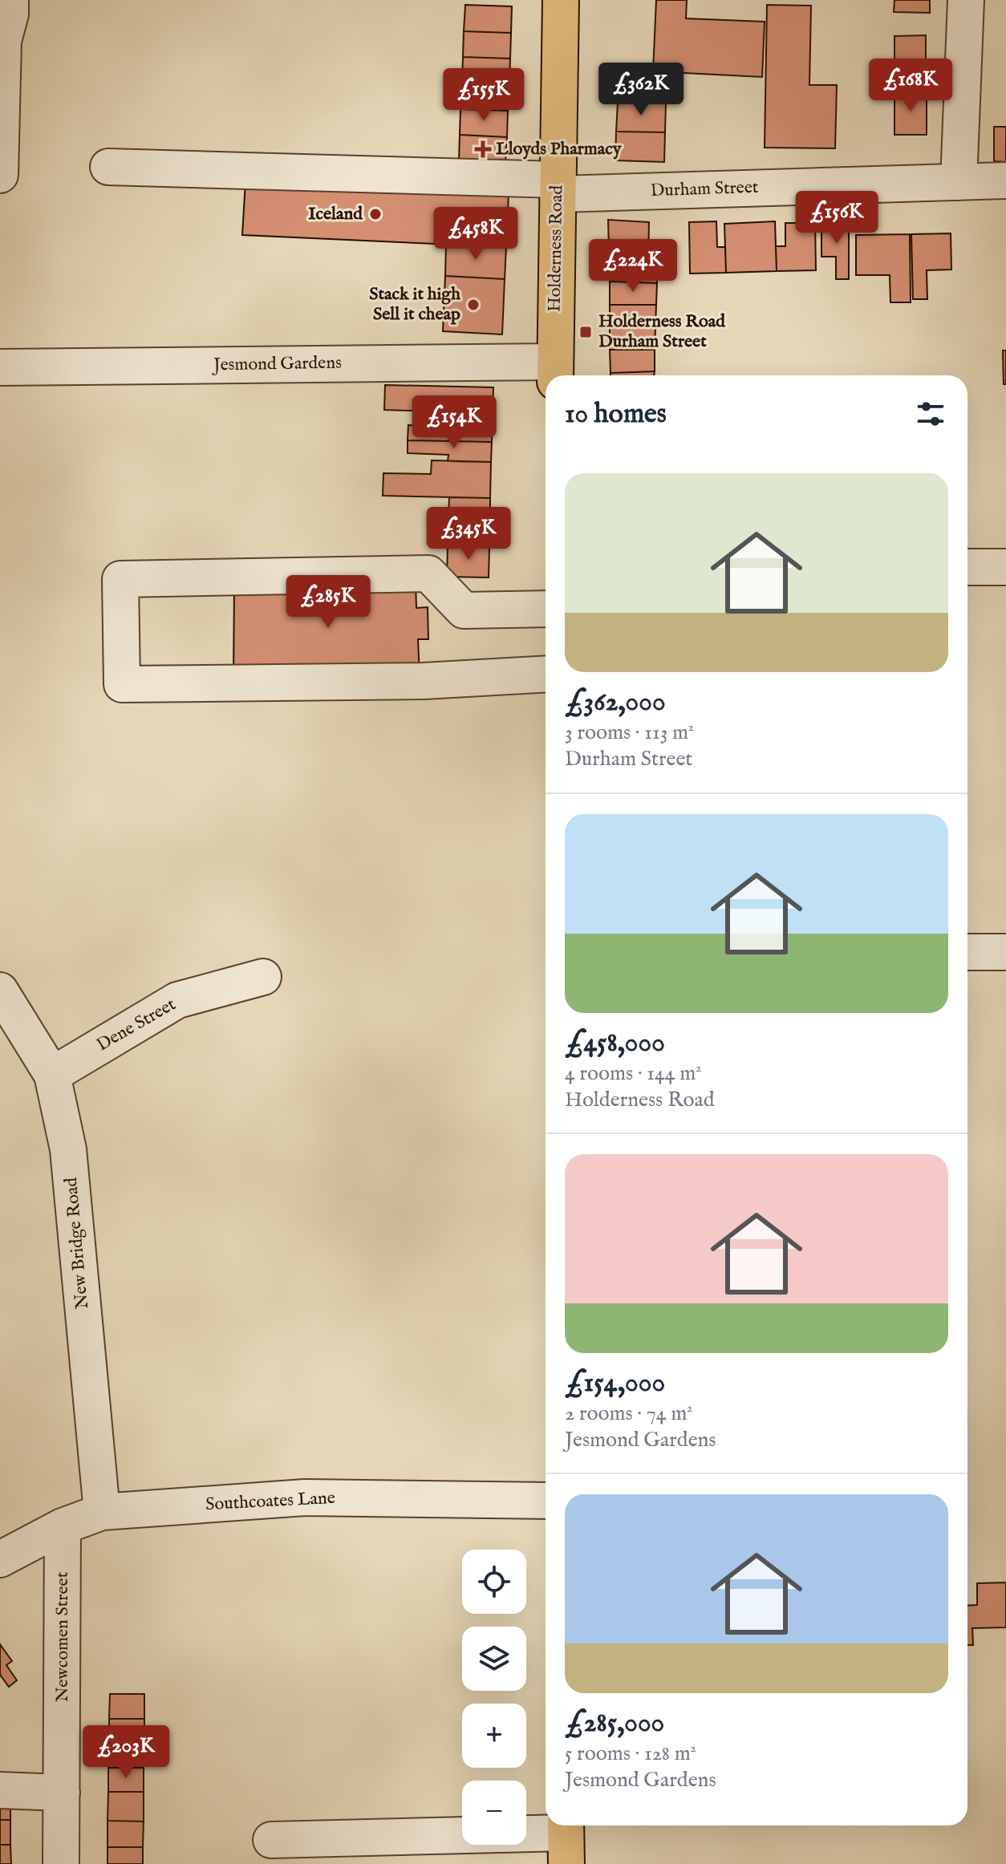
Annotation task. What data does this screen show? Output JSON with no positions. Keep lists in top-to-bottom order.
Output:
{
  "streets": {
    "highway": ["Holderness Road"],
    "street": [
      "Durham Street",
      "Jesmond Gardens",
      "Dene Street",
      "New Bridge Road",
      "Southcoates Lane",
      "Newcomen Street"
    ]
  },
  "crossings": [
    ["Durham Street", "Holderness Road"],
    ["Holderness Road", "Jesmond Gardens"],
    ["Dene Street", "New Bridge Road"],
    ["New Bridge Road", "Southcoates Lane"],
    ["Southcoates Lane", "Newcomen Street"]
  ],
  "places": {
    "health": ["Lloyds Pharmacy"],
    "other": ["Iceland", "Stack it high Sell it cheap"],
    "transit": ["Holderness Road Durham Street"]
  },
  "page": {
    "price": [
      "£168K",
      "£362K",
      "£155K",
      "£156K",
      "£458K",
      "£224K",
      "£154K",
      "£345K",
      "£285K",
      "£203K"
    ],
    "heading": "10 homes",
    "list": [
      {
        "name": "£362,000",
        "note": "3 rooms · 113 m² · Durham Street"
      },
      {
        "name": "£458,000",
        "note": "4 rooms · 144 m² · Holderness Road"
      },
      {
        "name": "£154,000",
        "note": "2 rooms · 74 m² · Jesmond Gardens"
      },
      {
        "name": "£285,000",
        "note": "5 rooms · 128 m² · Jesmond Gardens"
      }
    ],
    "map_buttons": ["+", "−"]
  }
}
